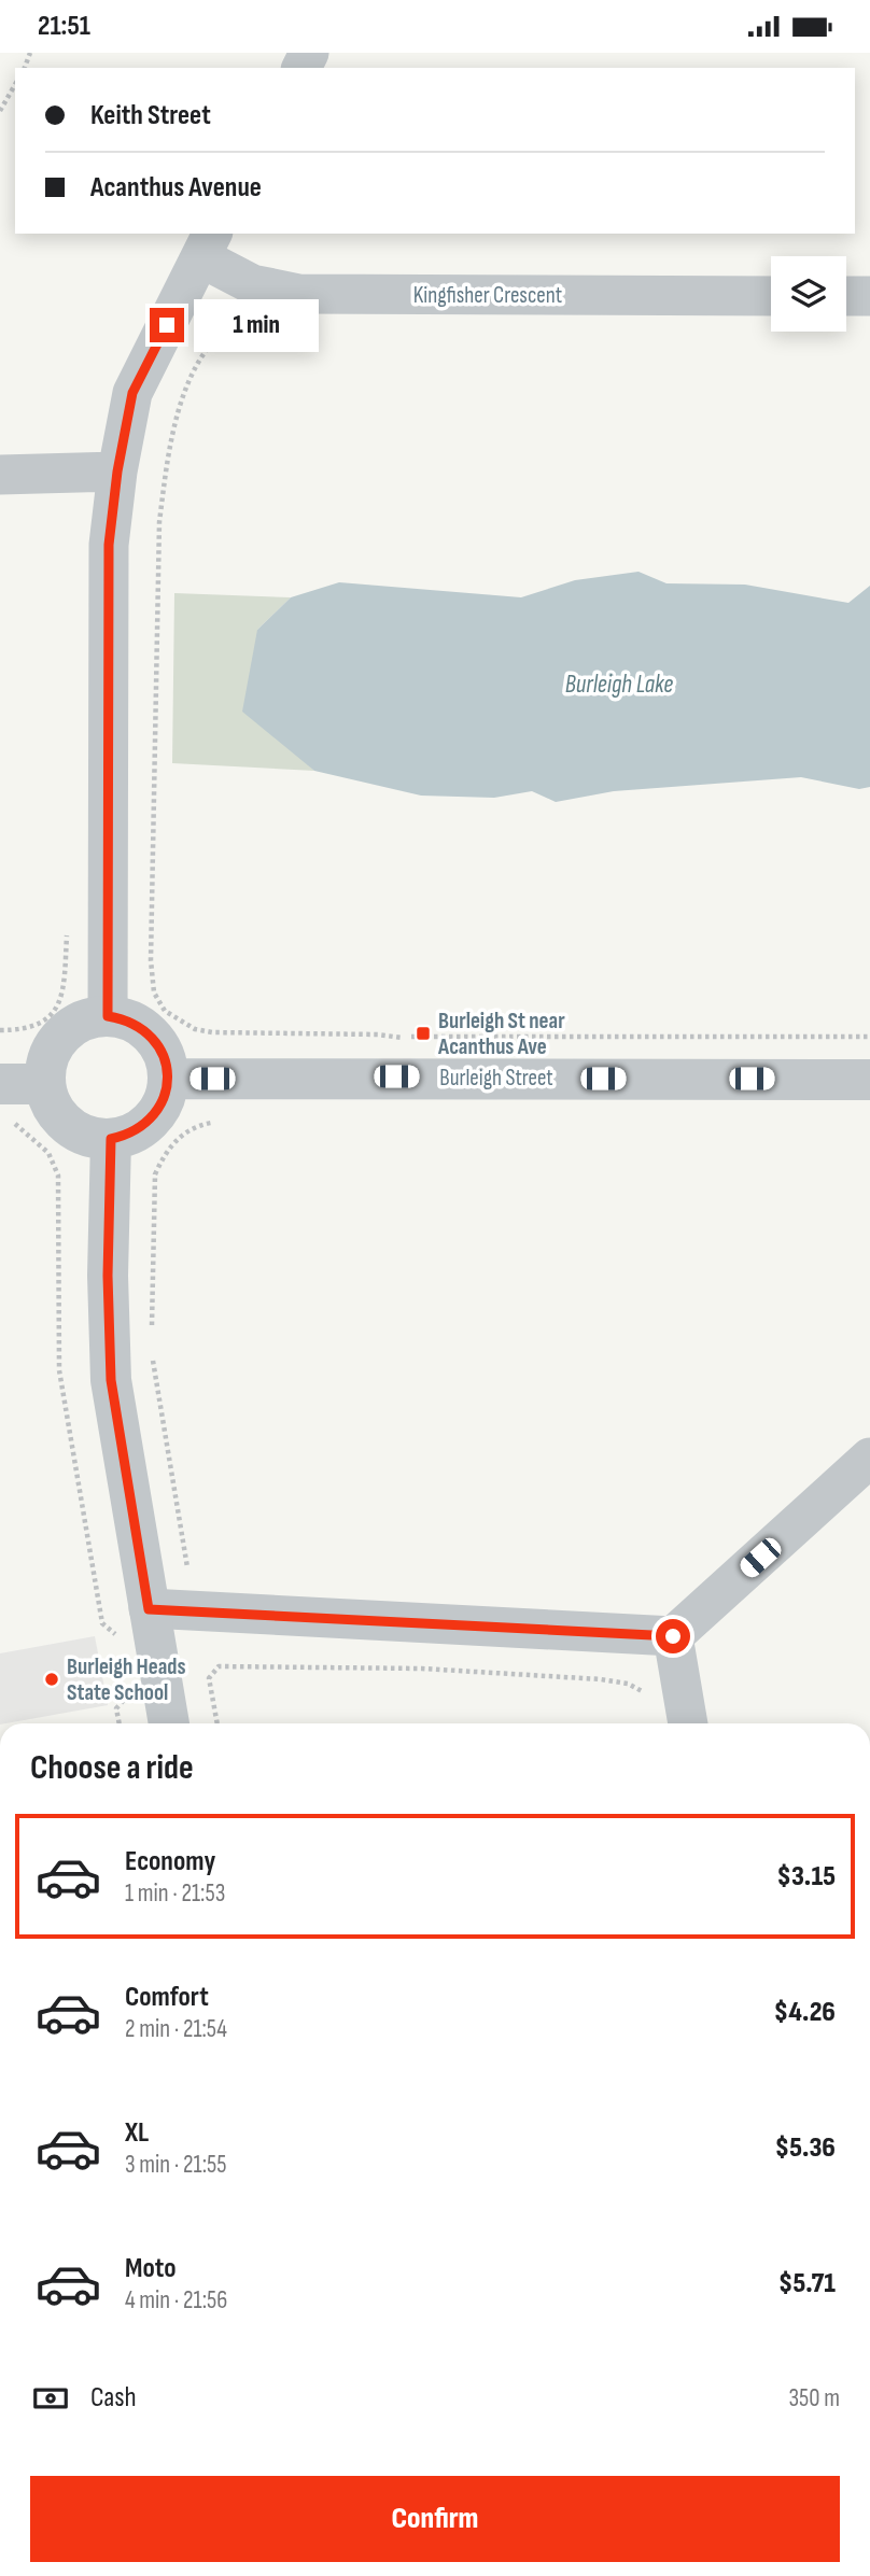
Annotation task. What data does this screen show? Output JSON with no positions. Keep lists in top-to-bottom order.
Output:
{
  "streets": {
    "street": ["Kingfisher Crescent", "Burleigh Street"]
  },
  "water": ["Burleigh Lake"],
  "places": {
    "transit": ["Burleigh St near Acanthus Ave"],
    "other": ["Burleigh Heads State School"]
  },
  "page": {
    "status": "21:51",
    "banner": ["Keith Street", "Acanthus Avenue"],
    "bubble": "1 min",
    "heading": "Choose a ride",
    "list": [
      {
        "name": "Economy",
        "note": "1 min · 21:53",
        "value": "$3.15"
      },
      {
        "name": "Comfort",
        "note": "2 min · 21:54",
        "value": "$4.26"
      },
      {
        "name": "XL",
        "note": "3 min · 21:55",
        "value": "$5.36"
      },
      {
        "name": "Moto",
        "note": "4 min · 21:56",
        "value": "$5.71"
      }
    ],
    "pay": ["Cash", "350 m"],
    "buttons": "Confirm"
  }
}
